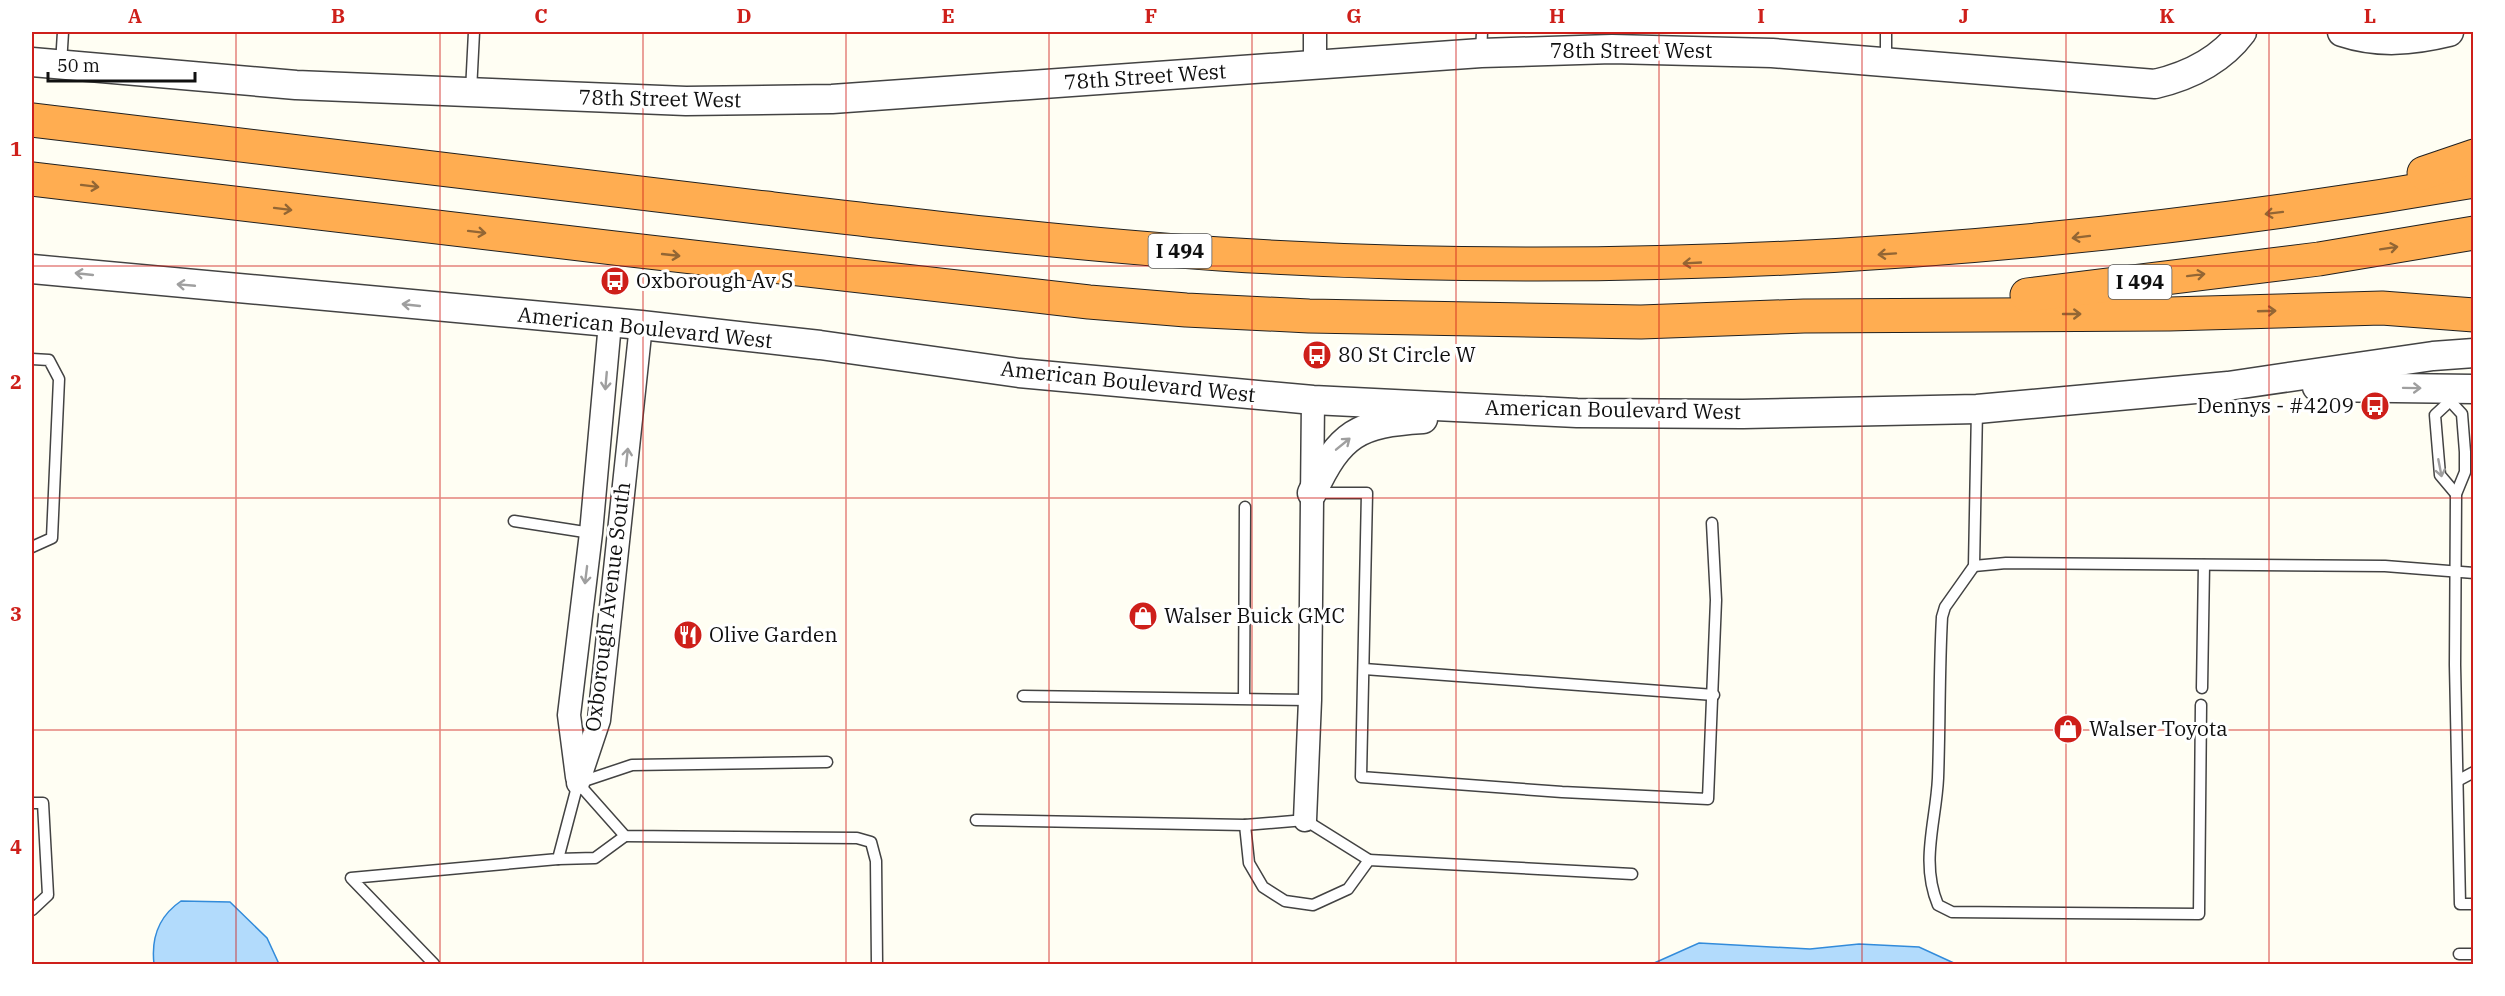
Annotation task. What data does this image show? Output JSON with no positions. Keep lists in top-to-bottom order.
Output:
{
  "streets": {
    "highway": ["I 494"],
    "street": ["78th Street West", "American Boulevard West", "Oxborough Avenue South"]
  },
  "crossings": [
    ["American Boulevard West", "Oxborough Avenue South"]
  ],
  "places": {
    "bus stop": ["Oxborough Av S", "80 St Circle W", "Dennys - #4209"],
    "shop": ["Walser Buick GMC", "Walser Toyota"],
    "restaurant": ["Olive Garden"]
  },
  "scale_bar": "50 m",
  "grid": {
    "columns": [
      "A",
      "B",
      "C",
      "D",
      "E",
      "F",
      "G",
      "H",
      "I",
      "J",
      "K",
      "L"
    ],
    "rows": [
      "1",
      "2",
      "3",
      "4"
    ]
  }
}
